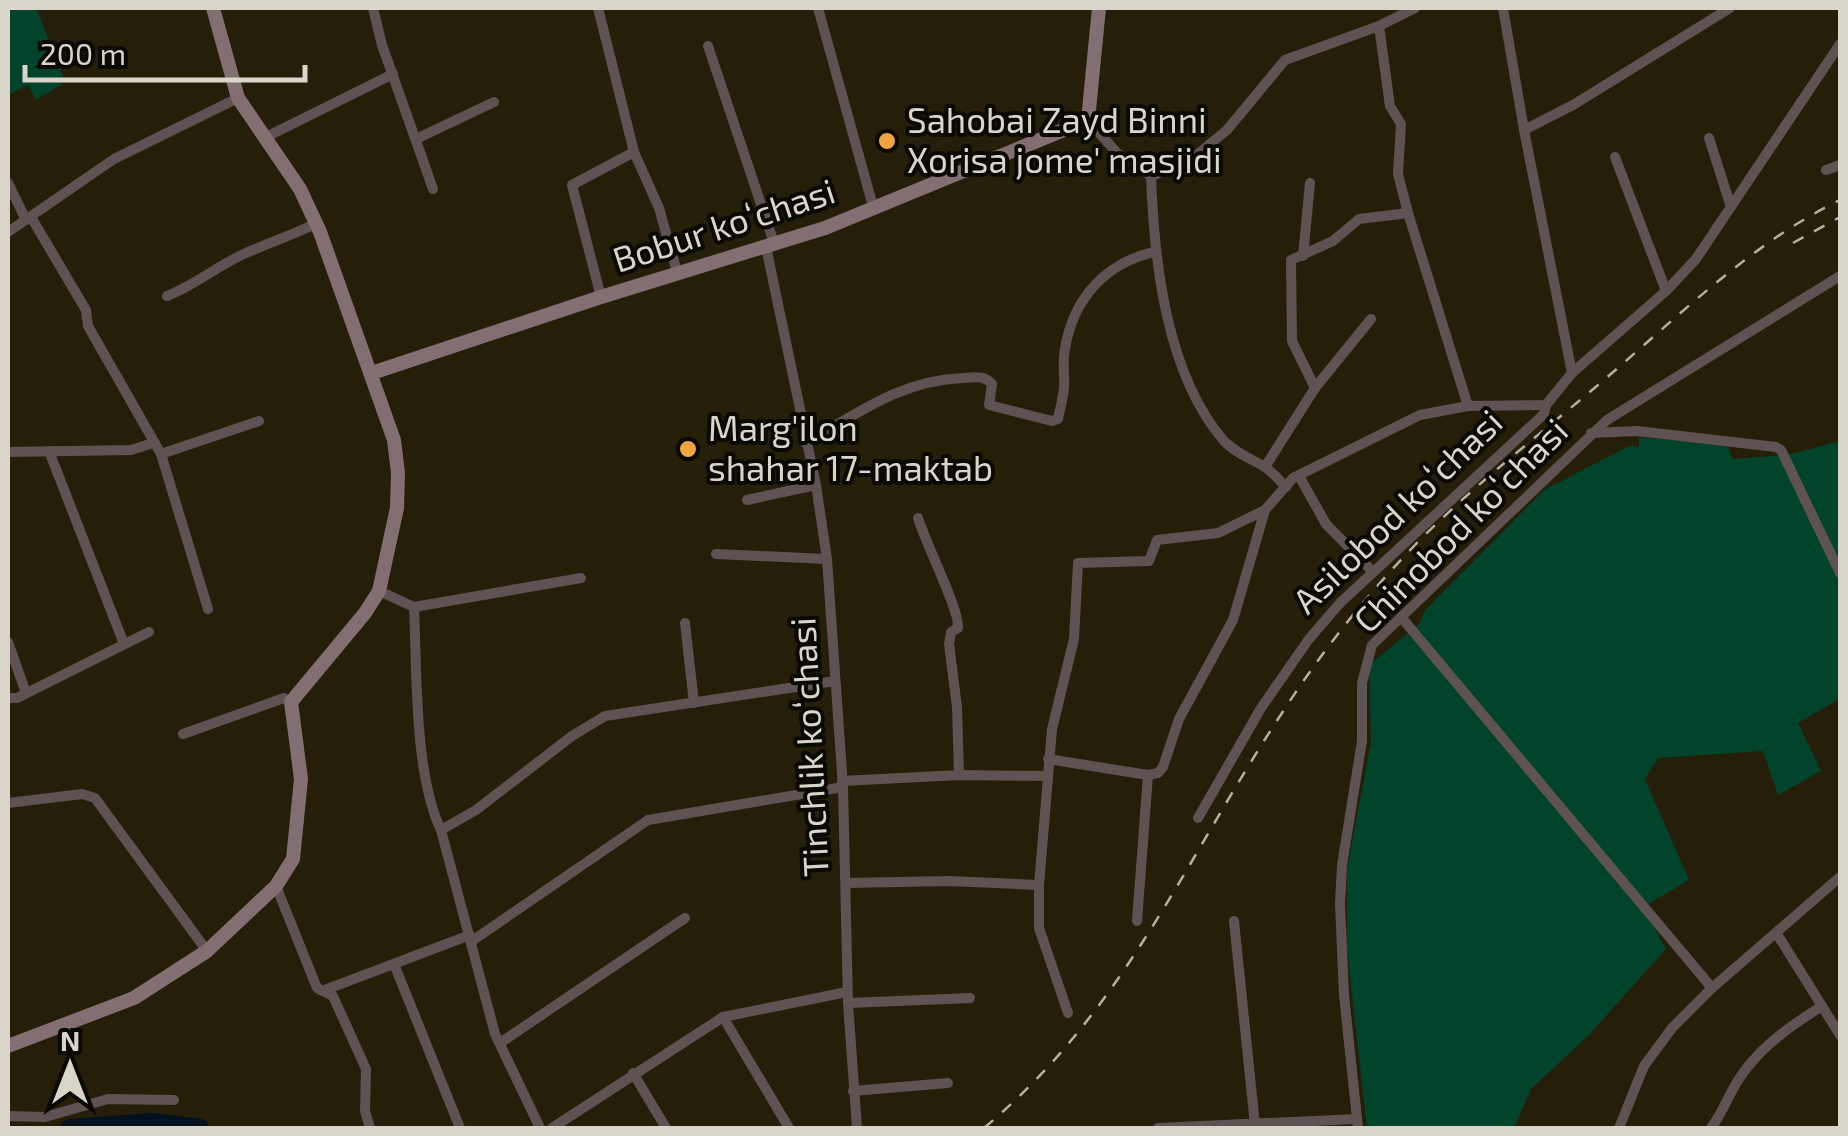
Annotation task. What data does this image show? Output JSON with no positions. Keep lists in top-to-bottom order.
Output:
{
  "streets": {
    "street": [
      "Bobur koʻchasi",
      "Asilobod koʻchasi",
      "Chinobod koʻchasi",
      "Tinchlik koʻchasi"
    ]
  },
  "crossings": [
    ["Bobur koʻchasi", "Tinchlik koʻchasi"]
  ],
  "places": ["Sahobai Zayd Binni Xorisa jome' masjidi", "Marg'ilon shahar 17-maktab"],
  "scale_bar": "200 m",
  "north": "top"
}
